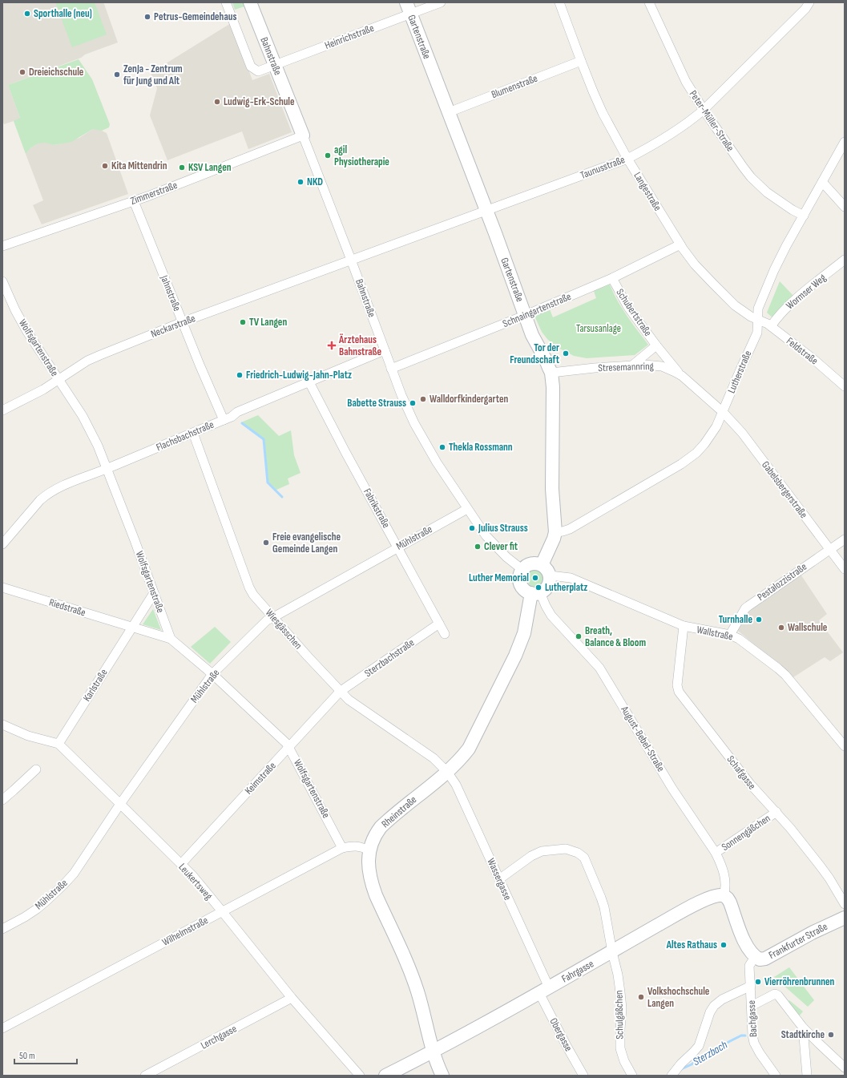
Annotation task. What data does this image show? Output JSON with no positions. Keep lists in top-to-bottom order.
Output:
{
  "streets": {
    "street": [
      "Heinrichstraße",
      "Gartenstraße",
      "Bahnstraße",
      "Blumenstraße",
      "Peter-Müller-Straße",
      "Taunusstraße",
      "Langestraße",
      "Zimmerstraße",
      "Wormser Weg",
      "Jahnstraße",
      "Schnaingartenstraße",
      "Schubertstraße",
      "Neckarstraße",
      "Wolfsgartenstraße",
      "Feldstraße",
      "Stresemannring",
      "Lutherstraße",
      "Flachsbachstraße",
      "Gabelsbergerstraße",
      "Fabrikstraße",
      "Mühlstraße",
      "Pestalozzistraße",
      "Riedstraße",
      "Wiesgässchen",
      "Wallstraße",
      "Sterzbachstraße",
      "Karlstraße",
      "August-Bebel-Straße",
      "Schafgasse",
      "Keimstraße",
      "Rheinstraße",
      "Sonnengäßchen",
      "Wassergasse",
      "Leukertsweg",
      "Wilhelmstraße",
      "Frankfurter Straße",
      "Fahrgasse",
      "Schulgäßchen",
      "Bachgasse",
      "Obergasse",
      "Lerchgasse"
    ]
  },
  "crossings": [
    ["Heinrichstraße", "Gartenstraße"],
    ["Heinrichstraße", "Bahnstraße"],
    ["Gartenstraße", "Bahnstraße"],
    ["Gartenstraße", "Blumenstraße"],
    ["Gartenstraße", "Taunusstraße"],
    ["Gartenstraße", "Schnaingartenstraße"],
    ["Gartenstraße", "Stresemannring"],
    ["Gartenstraße", "Lutherstraße"],
    ["Gartenstraße", "Wallstraße"],
    ["Gartenstraße", "August-Bebel-Straße"],
    ["Gartenstraße", "Rheinstraße"],
    ["Bahnstraße", "Taunusstraße"],
    ["Bahnstraße", "Zimmerstraße"],
    ["Bahnstraße", "Schnaingartenstraße"],
    ["Bahnstraße", "Neckarstraße"],
    ["Bahnstraße", "Flachsbachstraße"],
    ["Bahnstraße", "Mühlstraße"],
    ["Bahnstraße", "Wallstraße"],
    ["Bahnstraße", "August-Bebel-Straße"],
    ["Bahnstraße", "Rheinstraße"],
    ["Blumenstraße", "Langestraße"],
    ["Peter-Müller-Straße", "Taunusstraße"],
    ["Peter-Müller-Straße", "Lutherstraße"],
    ["Taunusstraße", "Langestraße"],
    ["Taunusstraße", "Neckarstraße"],
    ["Langestraße", "Schnaingartenstraße"],
    ["Langestraße", "Feldstraße"],
    ["Langestraße", "Lutherstraße"],
    ["Zimmerstraße", "Jahnstraße"],
    ["Wormser Weg", "Feldstraße"],
    ["Jahnstraße", "Neckarstraße"],
    ["Jahnstraße", "Flachsbachstraße"],
    ["Schnaingartenstraße", "Schubertstraße"],
    ["Schubertstraße", "Stresemannring"],
    ["Neckarstraße", "Wolfsgartenstraße"],
    ["Wolfsgartenstraße", "Flachsbachstraße"],
    ["Wolfsgartenstraße", "Mühlstraße"],
    ["Wolfsgartenstraße", "Karlstraße"],
    ["Wolfsgartenstraße", "Keimstraße"],
    ["Wolfsgartenstraße", "Wilhelmstraße"],
    ["Feldstraße", "Lutherstraße"],
    ["Stresemannring", "Lutherstraße"],
    ["Stresemannring", "Gabelsbergerstraße"],
    ["Lutherstraße", "Gabelsbergerstraße"],
    ["Flachsbachstraße", "Fabrikstraße"],
    ["Flachsbachstraße", "Wiesgässchen"],
    ["Gabelsbergerstraße", "Pestalozzistraße"],
    ["Fabrikstraße", "Mühlstraße"],
    ["Fabrikstraße", "Sterzbachstraße"],
    ["Mühlstraße", "Wiesgässchen"],
    ["Mühlstraße", "Leukertsweg"],
    ["Pestalozzistraße", "Wallstraße"],
    ["Riedstraße", "Karlstraße"],
    ["Wiesgässchen", "Sterzbachstraße"],
    ["Wiesgässchen", "Keimstraße"],
    ["Wiesgässchen", "Rheinstraße"],
    ["Wiesgässchen", "Wassergasse"],
    ["Wallstraße", "August-Bebel-Straße"],
    ["Wallstraße", "Schafgasse"],
    ["Wallstraße", "Rheinstraße"],
    ["Sterzbachstraße", "Keimstraße"],
    ["Karlstraße", "Leukertsweg"],
    ["August-Bebel-Straße", "Rheinstraße"],
    ["August-Bebel-Straße", "Sonnengäßchen"],
    ["August-Bebel-Straße", "Fahrgasse"],
    ["Schafgasse", "Sonnengäßchen"],
    ["Keimstraße", "Leukertsweg"],
    ["Rheinstraße", "Wassergasse"],
    ["Rheinstraße", "Wilhelmstraße"],
    ["Rheinstraße", "Fahrgasse"],
    ["Wassergasse", "Fahrgasse"],
    ["Wassergasse", "Schulgäßchen"],
    ["Wassergasse", "Obergasse"],
    ["Leukertsweg", "Wilhelmstraße"],
    ["Leukertsweg", "Lerchgasse"],
    ["Frankfurter Straße", "Bachgasse"],
    ["Fahrgasse", "Schulgäßchen"],
    ["Fahrgasse", "Obergasse"]
  ],
  "water": ["Sterzbach"],
  "parks": ["Tarsusanlage"],
  "places": {
    "other": [
      "Sporthalle (neu)",
      "Petrus-Gemeindehaus",
      "Dreieichschule",
      "ZenJa - Zentrum für Jung und Alt",
      "Ludwig-Erk-Schule",
      "agil Physiotherapie",
      "Kita Mittendrin",
      "KSV Langen",
      "NKD",
      "TV Langen",
      "Tor der Freundschaft",
      "Friedrich-Ludwig-Jahn-Platz",
      "Walldorfkindergarten",
      "Babette Strauss",
      "Thekla Rossmann",
      "Julius Strauss",
      "Freie evangelische Gemeinde Langen",
      "Clever fit",
      "Luther Memorial",
      "Lutherplatz",
      "Turnhalle",
      "Wallschule",
      "Breath, Balance & Bloom",
      "Altes Rathaus",
      "Vierröhrenbrunnen",
      "Volkshochschule Langen",
      "Stadtkirche"
    ],
    "health": ["Ärztehaus Bahnstraße"]
  },
  "scale_bar": "50 m"
}
